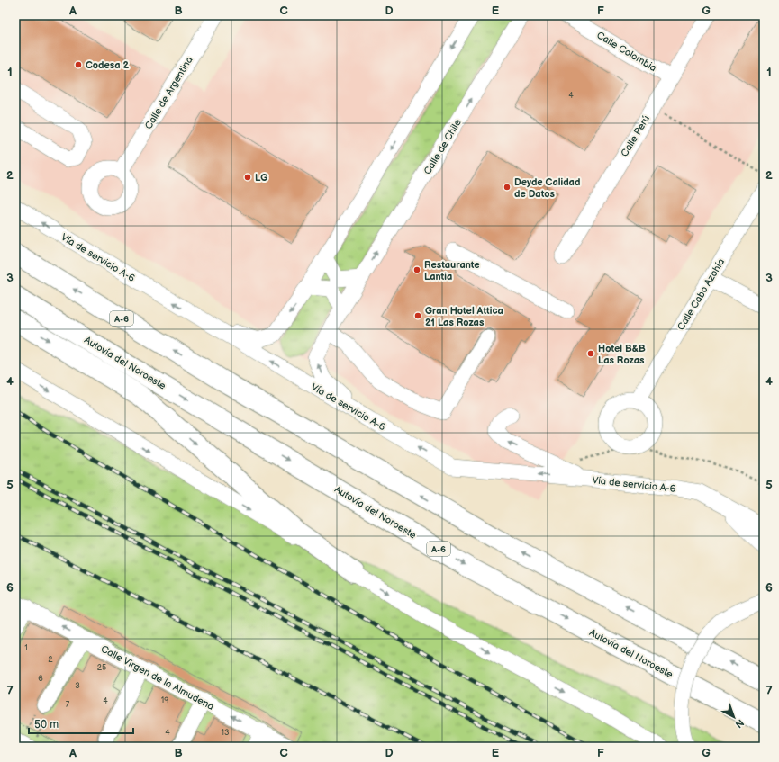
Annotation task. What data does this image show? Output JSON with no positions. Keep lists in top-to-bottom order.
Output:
{
  "streets": {
    "highway": ["A-6", "Autovía del Noroeste"],
    "street": [
      "Calle Colombia",
      "Calle de Argentina",
      "Calle Perú",
      "Calle de Chile",
      "Vía de servicio A-6",
      "Calle Cabo Azohía",
      "Calle Virgen de la Almudena"
    ]
  },
  "crossings": [
    ["Calle Colombia", "Calle Perú"],
    ["Calle de Chile", "Vía de servicio A-6"]
  ],
  "one_way": ["Vía de servicio A-6", "Calle Virgen de la Almudena"],
  "places": [
    "Codesa 2",
    "LG",
    "Deyde Calidad de Datos",
    "Restaurante Lantia",
    "Gran Hotel Attica 21 Las Rozas",
    "Hotel B&B Las Rozas"
  ],
  "house_numbers": [
    "4",
    "1",
    "2",
    "25",
    "6",
    "3",
    "19",
    "4",
    "7",
    "4",
    "13"
  ],
  "scale_bar": "50 m",
  "north": "bottom right",
  "grid": {
    "columns": [
      "A",
      "B",
      "C",
      "D",
      "E",
      "F",
      "G"
    ],
    "rows": [
      "1",
      "2",
      "3",
      "4",
      "5",
      "6",
      "7"
    ]
  }
}
